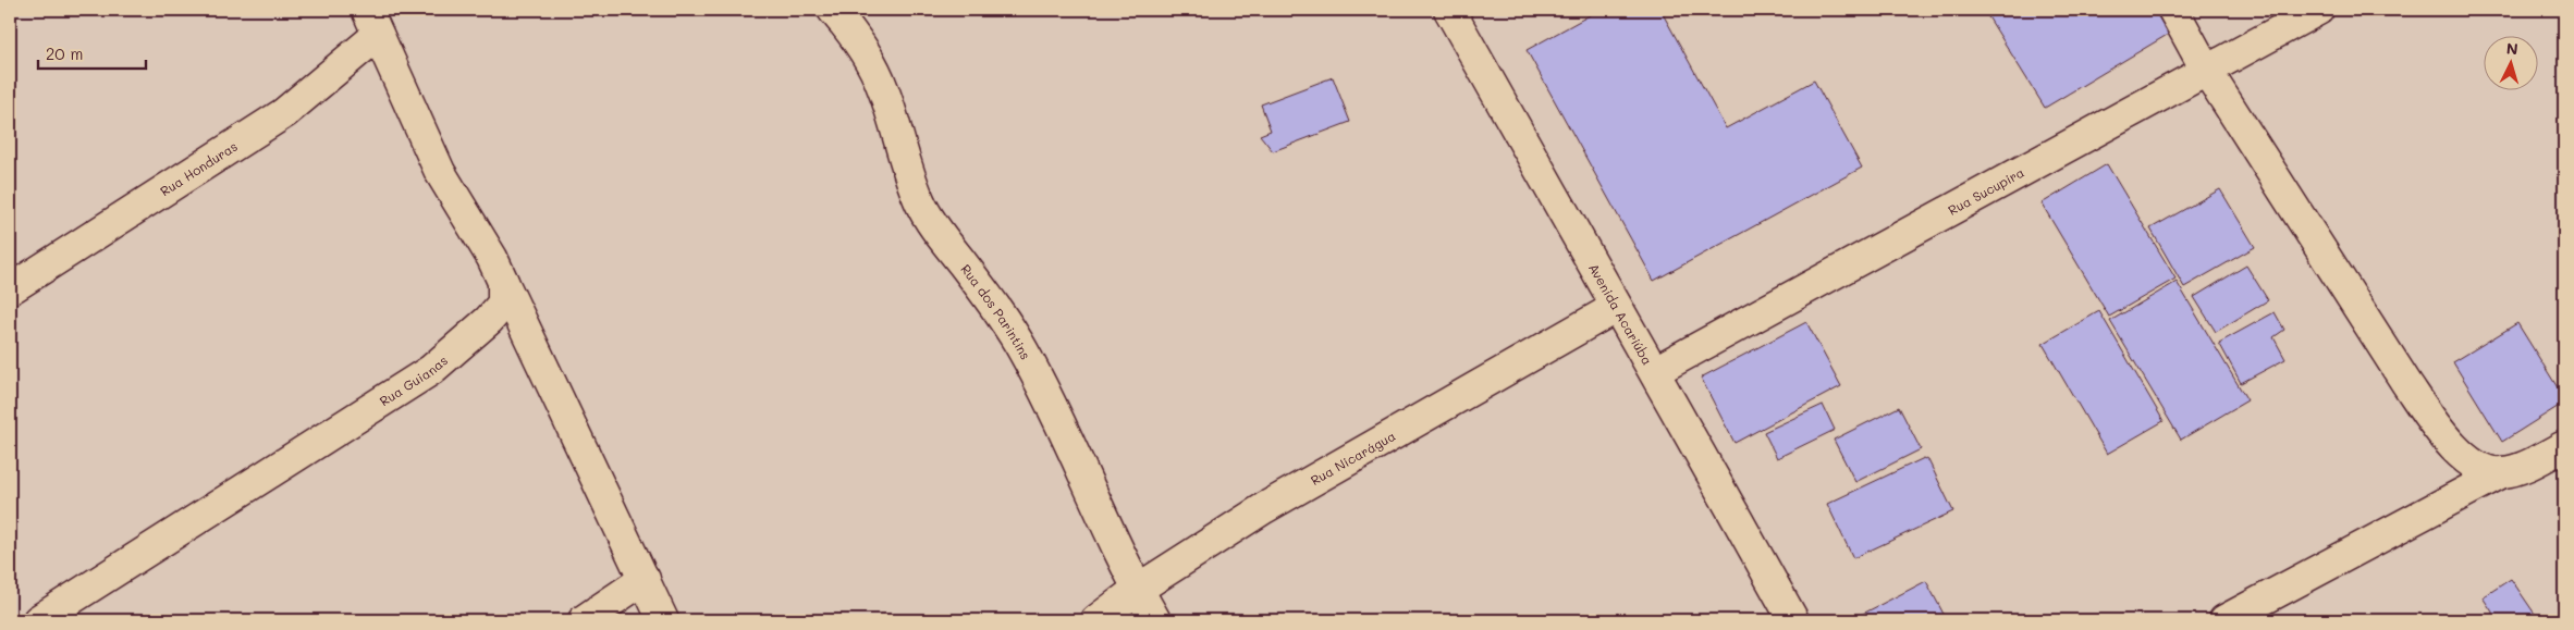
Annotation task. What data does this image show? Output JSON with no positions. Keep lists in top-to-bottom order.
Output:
{
  "streets": {
    "street": [
      "Rua Honduras",
      "Rua Sucupira",
      "Rua dos Parintins",
      "Avenida Acariúba",
      "Rua Guianas",
      "Rua Nicarágua"
    ]
  },
  "crossings": [
    ["Rua Sucupira", "Avenida Acariúba"],
    ["Rua dos Parintins", "Rua Nicarágua"],
    ["Avenida Acariúba", "Rua Nicarágua"]
  ],
  "scale_bar": "20 m",
  "north": "top"
}
